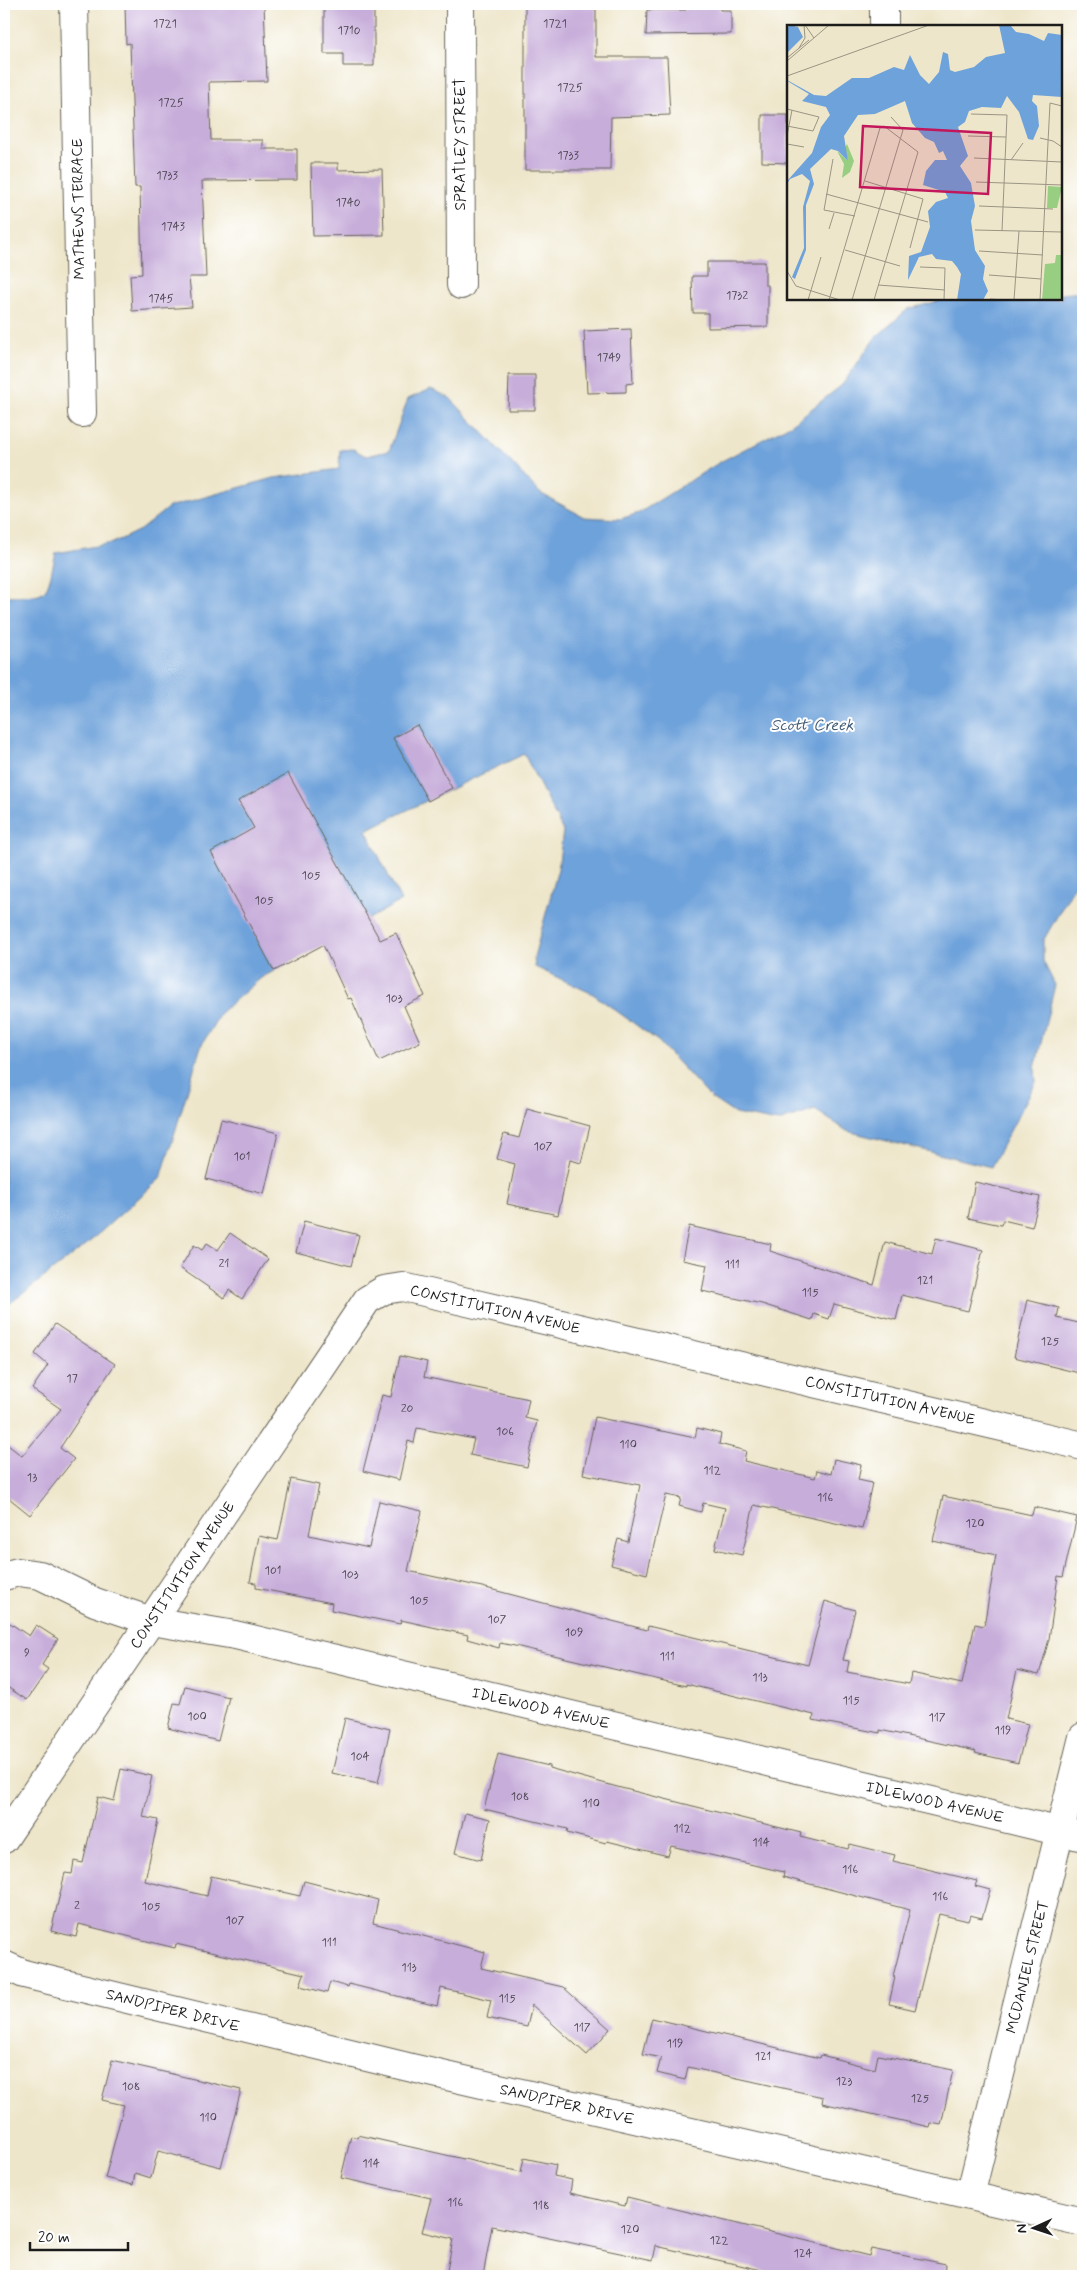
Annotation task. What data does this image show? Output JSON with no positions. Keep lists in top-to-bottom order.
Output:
{
  "streets": {
    "street": [
      "SPRATLEY STREET",
      "MATHEWS TERRACE",
      "CONSTITUTION AVENUE",
      "IDLEWOOD AVENUE",
      "MCDANIEL STREET",
      "SANDPIPER DRIVE"
    ]
  },
  "crossings": [
    ["CONSTITUTION AVENUE", "IDLEWOOD AVENUE"],
    ["IDLEWOOD AVENUE", "MCDANIEL STREET"],
    ["MCDANIEL STREET", "SANDPIPER DRIVE"]
  ],
  "water": ["Scott Creek"],
  "house_numbers": [
    "1721",
    "1721",
    "1710",
    "1725",
    "1725",
    "1733",
    "1733",
    "1740",
    "1743",
    "1732",
    "1745",
    "1749",
    "105",
    "105",
    "103",
    "107",
    "101",
    "21",
    "111",
    "121",
    "115",
    "125",
    "17",
    "20",
    "106",
    "110",
    "112",
    "13",
    "116",
    "120",
    "101",
    "103",
    "105",
    "107",
    "109",
    "9",
    "111",
    "113",
    "115",
    "100",
    "117",
    "119",
    "104",
    "108",
    "110",
    "112",
    "114",
    "116",
    "116",
    "2",
    "105",
    "107",
    "111",
    "113",
    "115",
    "117",
    "119",
    "121",
    "123",
    "108",
    "125",
    "110",
    "114",
    "116",
    "118",
    "120",
    "122",
    "124"
  ],
  "scale_bar": "20 m",
  "north": "left"
}
